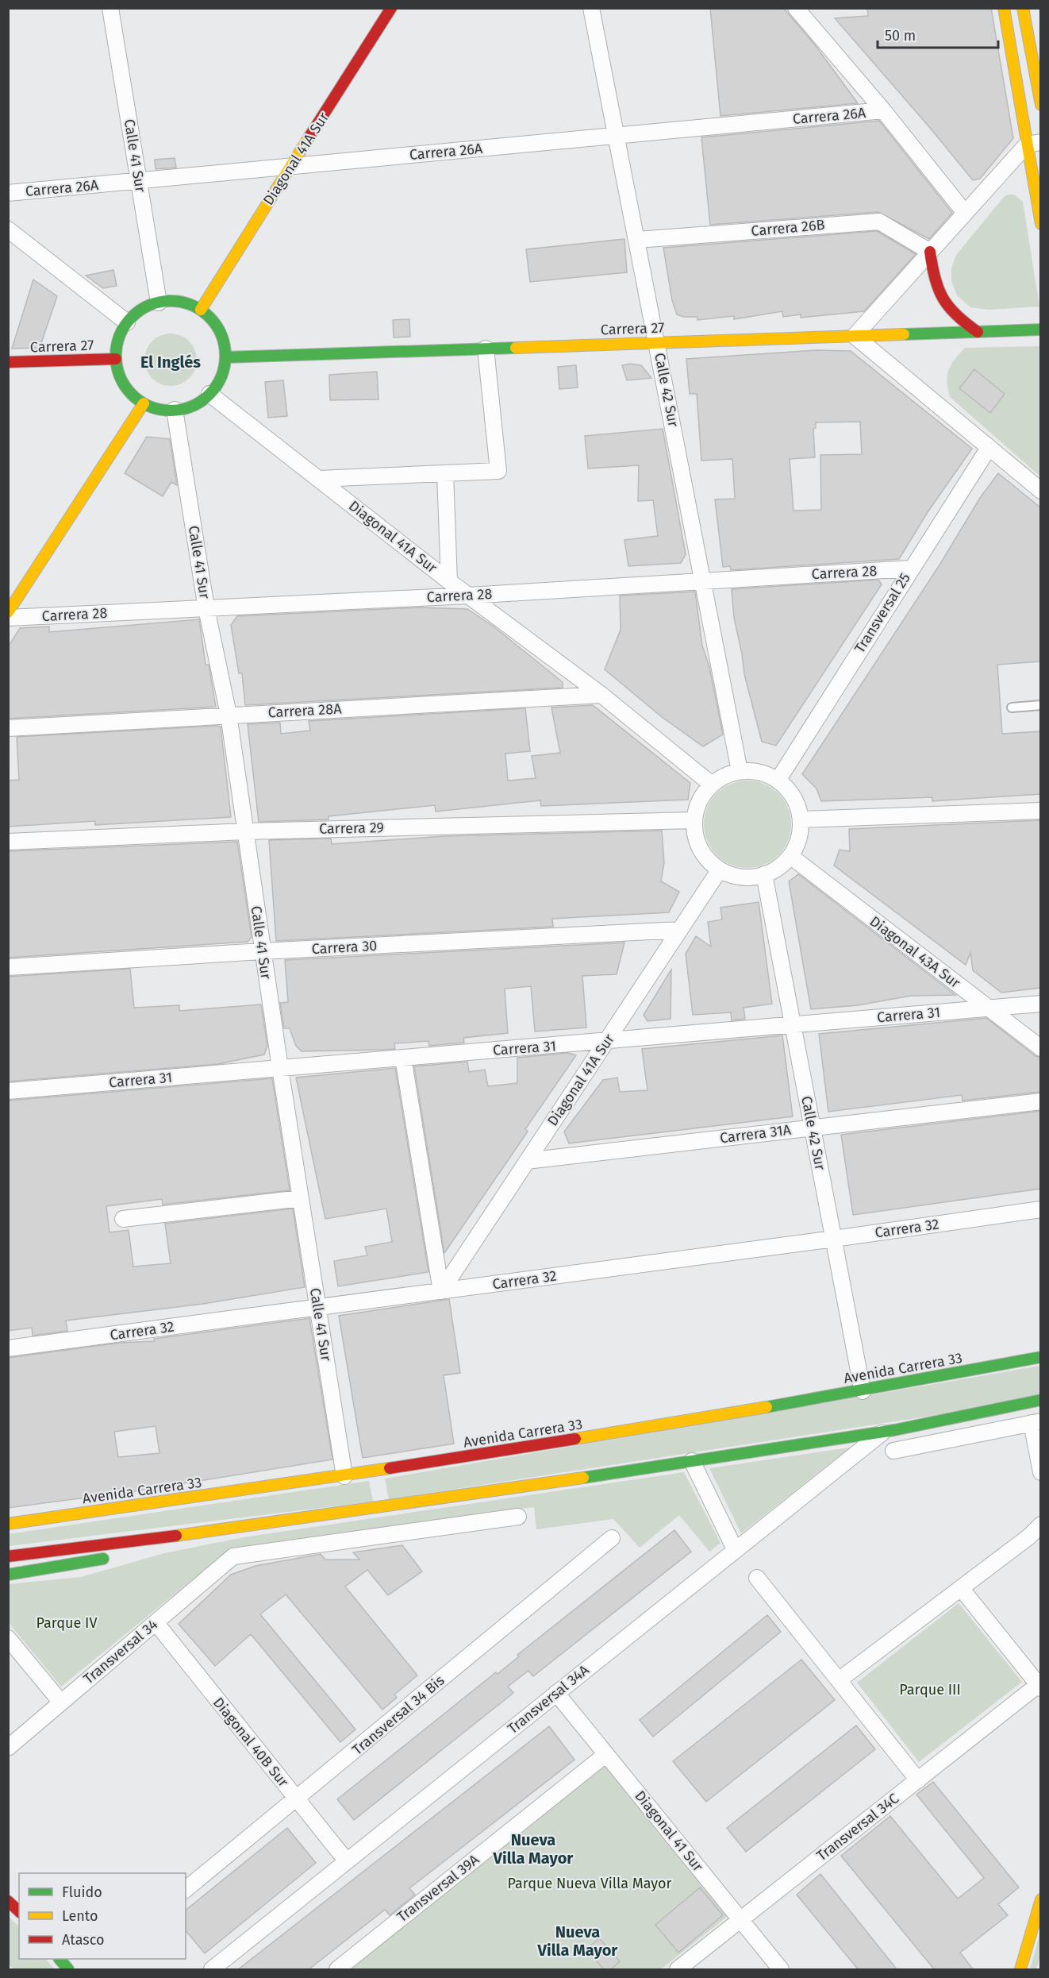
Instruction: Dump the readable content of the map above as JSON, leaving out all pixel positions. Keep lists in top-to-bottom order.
{
  "streets": {
    "main road": ["Diagonal 41A Sur", "Carrera 27", "Avenida Carrera 33"],
    "street": [
      "Carrera 26A",
      "Calle 41 Sur",
      "Carrera 26B",
      "Calle 42 Sur",
      "Carrera 28",
      "Transversal 25",
      "Carrera 28A",
      "Carrera 29",
      "Carrera 30",
      "Diagonal 43A Sur",
      "Carrera 31",
      "Carrera 31A",
      "Carrera 32",
      "Transversal 34",
      "Transversal 34A",
      "Transversal 34 Bis",
      "Diagonal 40B Sur",
      "Transversal 34C",
      "Diagonal 41 Sur",
      "Transversal 39A"
    ]
  },
  "crossings": [
    ["Carrera 26A", "Calle 41 Sur"],
    ["Carrera 26A", "Diagonal 41A Sur"],
    ["Carrera 26A", "Calle 42 Sur"],
    ["Calle 41 Sur", "Diagonal 41A Sur"],
    ["Calle 41 Sur", "Carrera 27"],
    ["Calle 41 Sur", "Carrera 28"],
    ["Calle 41 Sur", "Carrera 28A"],
    ["Calle 41 Sur", "Carrera 29"],
    ["Calle 41 Sur", "Carrera 30"],
    ["Calle 41 Sur", "Carrera 31"],
    ["Calle 41 Sur", "Carrera 32"],
    ["Calle 41 Sur", "Avenida Carrera 33"],
    ["Diagonal 41A Sur", "Carrera 27"],
    ["Diagonal 41A Sur", "Calle 42 Sur"],
    ["Diagonal 41A Sur", "Carrera 28"],
    ["Diagonal 41A Sur", "Transversal 25"],
    ["Diagonal 41A Sur", "Carrera 28A"],
    ["Diagonal 41A Sur", "Carrera 29"],
    ["Diagonal 41A Sur", "Carrera 30"],
    ["Diagonal 41A Sur", "Diagonal 43A Sur"],
    ["Diagonal 41A Sur", "Carrera 31"],
    ["Diagonal 41A Sur", "Carrera 31A"],
    ["Diagonal 41A Sur", "Carrera 32"],
    ["Carrera 26B", "Calle 42 Sur"],
    ["Carrera 27", "Calle 42 Sur"],
    ["Calle 42 Sur", "Carrera 28"],
    ["Calle 42 Sur", "Transversal 25"],
    ["Calle 42 Sur", "Carrera 29"],
    ["Calle 42 Sur", "Diagonal 43A Sur"],
    ["Calle 42 Sur", "Carrera 31"],
    ["Calle 42 Sur", "Carrera 31A"],
    ["Calle 42 Sur", "Carrera 32"],
    ["Calle 42 Sur", "Avenida Carrera 33"],
    ["Carrera 28", "Transversal 25"],
    ["Transversal 25", "Carrera 29"],
    ["Transversal 25", "Diagonal 43A Sur"],
    ["Carrera 29", "Diagonal 43A Sur"],
    ["Diagonal 43A Sur", "Carrera 31"],
    ["Transversal 34", "Diagonal 40B Sur"],
    ["Transversal 34A", "Diagonal 40B Sur"],
    ["Transversal 34A", "Diagonal 41 Sur"],
    ["Transversal 34 Bis", "Diagonal 40B Sur"],
    ["Transversal 34C", "Diagonal 41 Sur"],
    ["Diagonal 41 Sur", "Transversal 39A"]
  ],
  "districts": ["El Inglés", "Nueva Villa Mayor", "Nueva Villa Mayor"],
  "parks": ["Parque IV", "Parque III", "Parque Nueva Villa Mayor"],
  "legend": ["Fluido", "Lento", "Atasco"],
  "scale_bar": "50 m"
}
